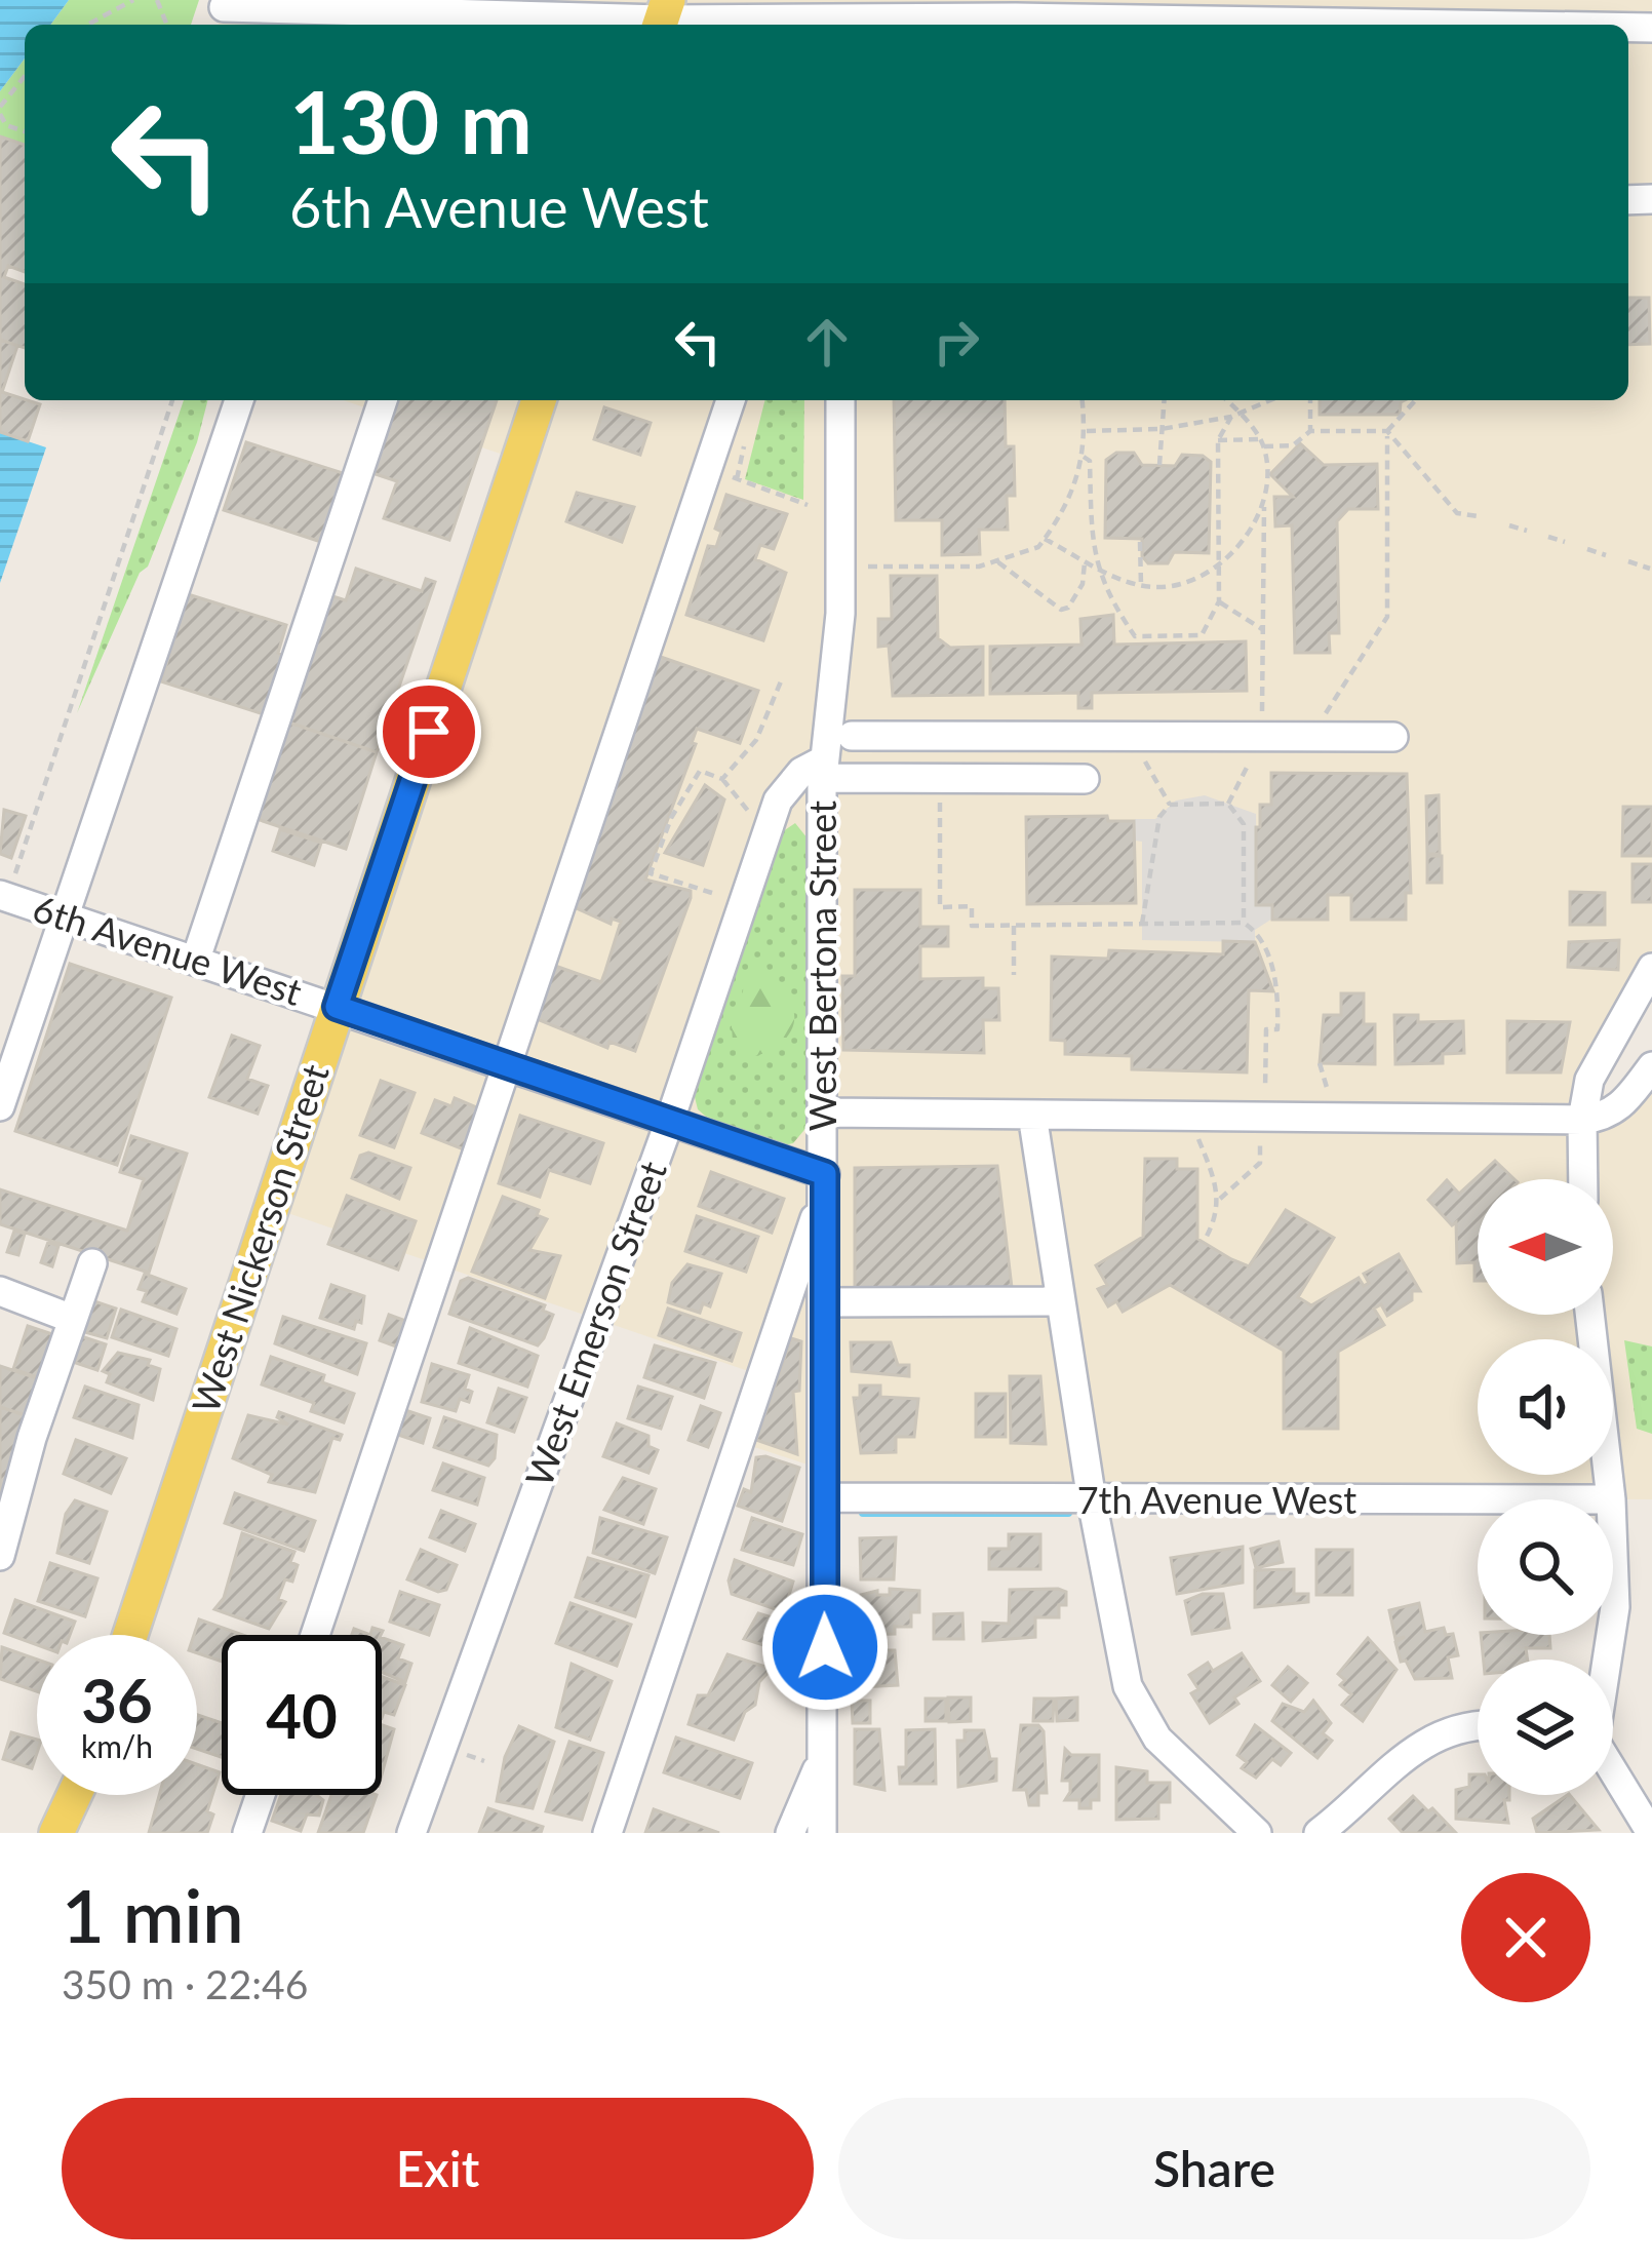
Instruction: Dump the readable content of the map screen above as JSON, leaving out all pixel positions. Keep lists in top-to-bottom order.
{
  "streets": {
    "main road": ["West Nickerson Street"],
    "street": [
      "6th Avenue West",
      "West Bertona Street",
      "West Emerson Street",
      "7th Avenue West"
    ]
  },
  "crossings": [
    ["6th Avenue West", "West Bertona Street"],
    ["6th Avenue West", "West Nickerson Street"],
    ["6th Avenue West", "West Emerson Street"],
    ["West Bertona Street", "West Emerson Street"],
    ["West Bertona Street", "7th Avenue West"]
  ],
  "north": "left",
  "page": {
    "turn": ["130 m", "6th Avenue West"],
    "speed": "36 km/h",
    "limit": "40",
    "heading": ["1 min", "350 m · 22:46"],
    "buttons": ["Exit", "Share"]
  }
}
